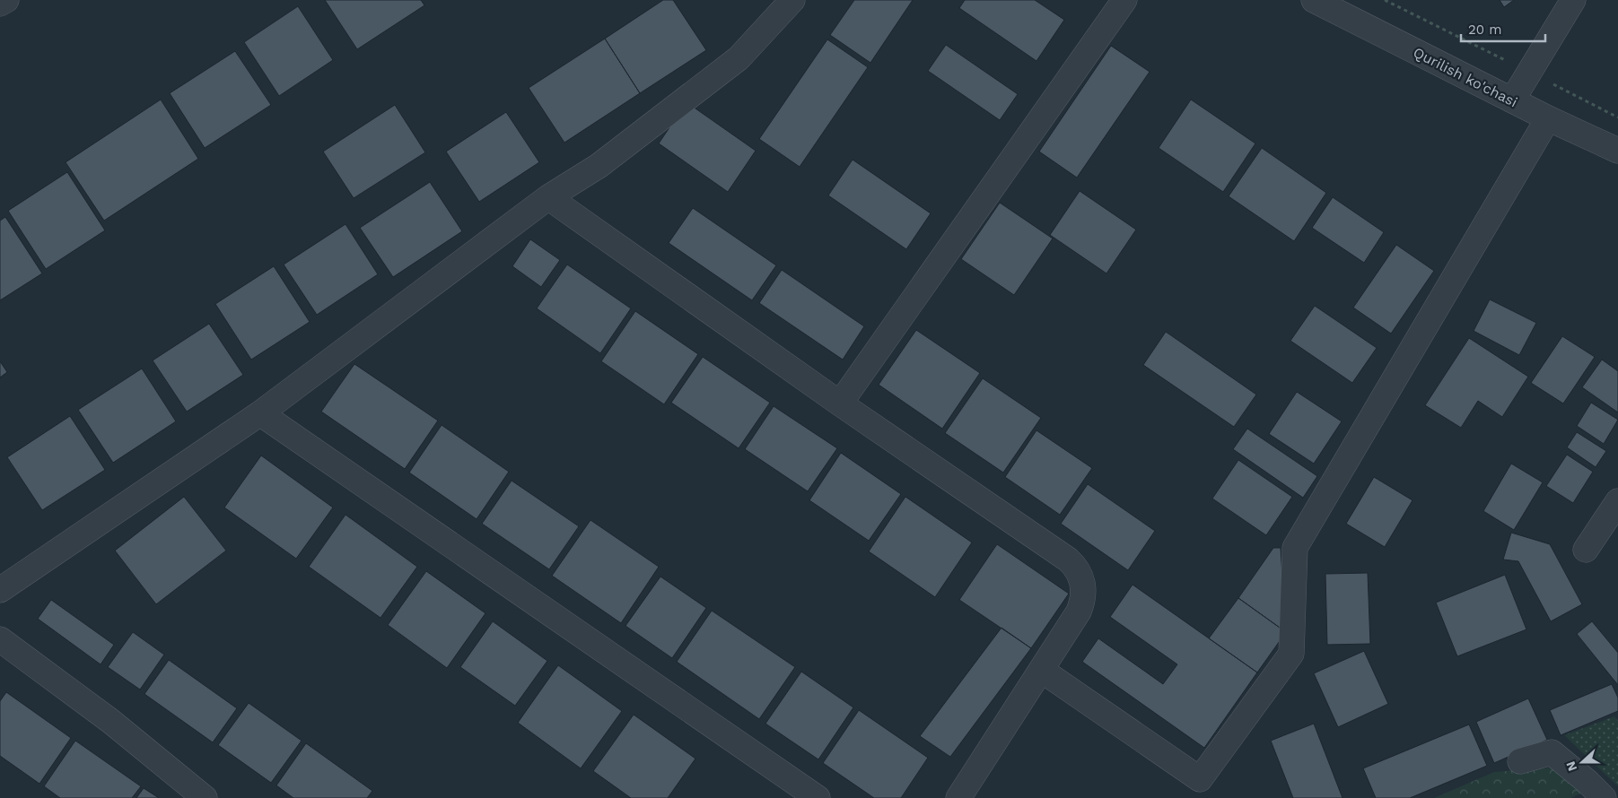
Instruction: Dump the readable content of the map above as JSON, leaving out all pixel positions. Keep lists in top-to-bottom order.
{
  "streets": {
    "street": ["Qurilish ko'chasi"]
  },
  "scale_bar": "20 m",
  "north": "left"
}
